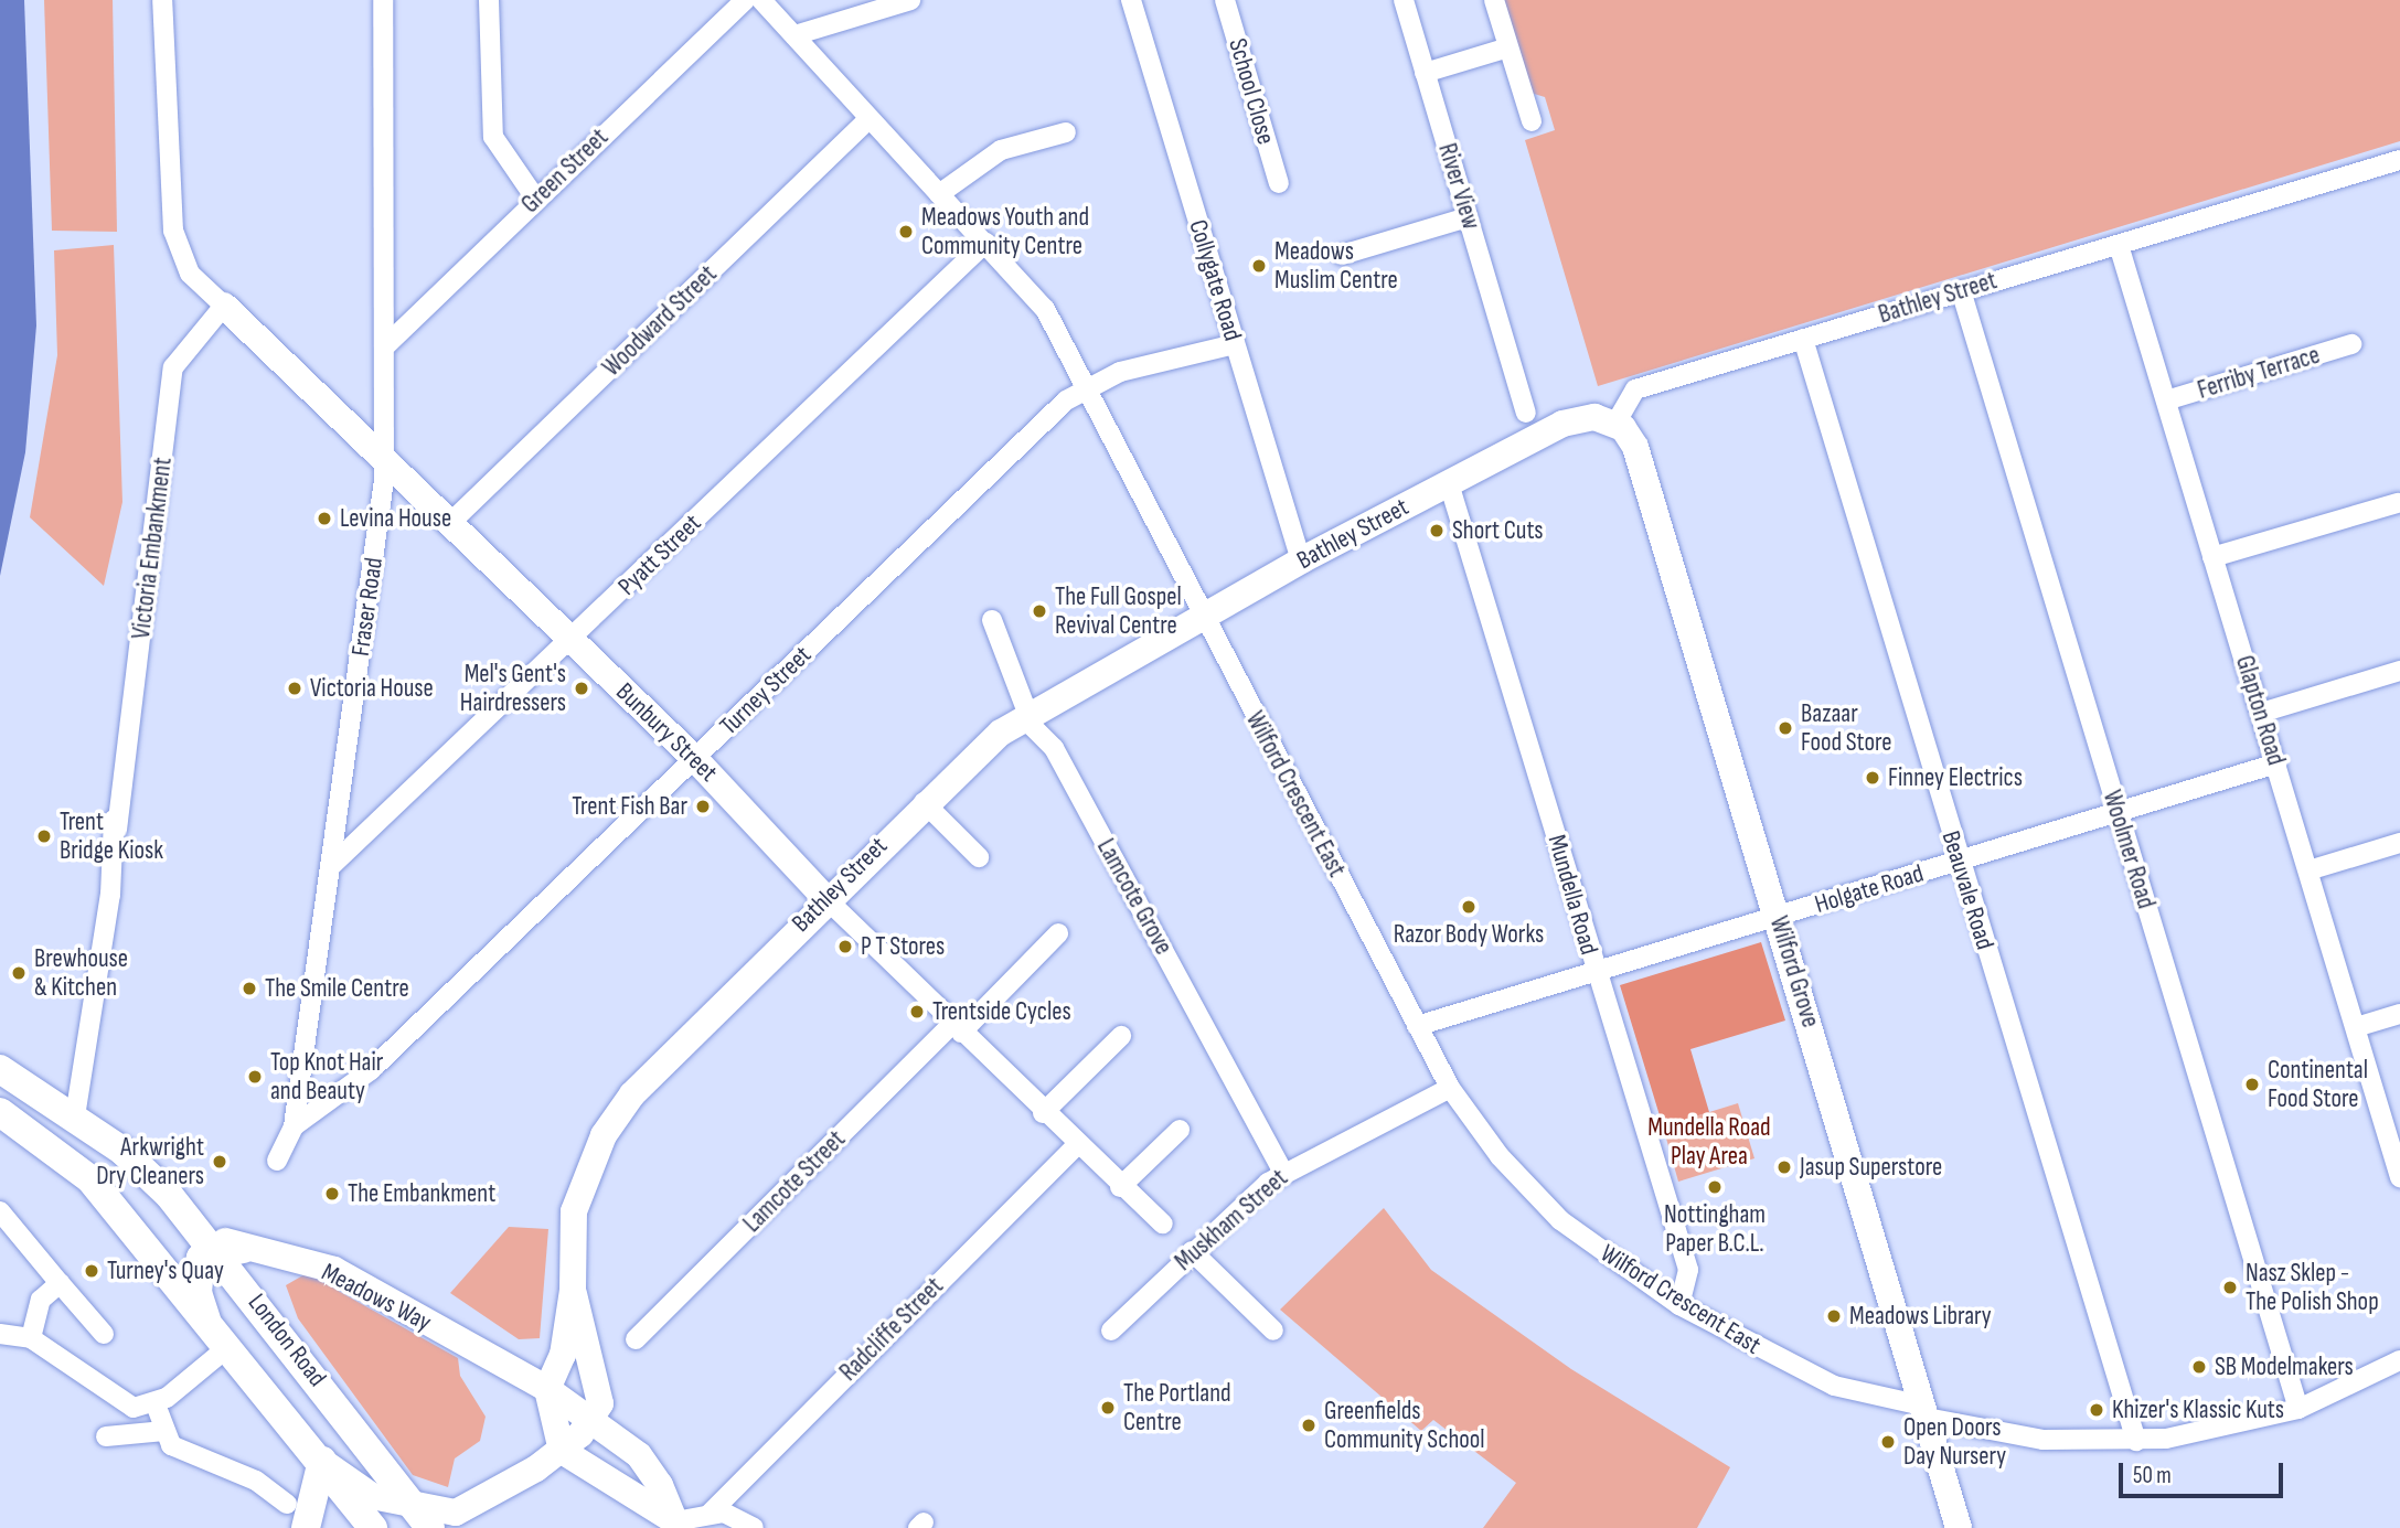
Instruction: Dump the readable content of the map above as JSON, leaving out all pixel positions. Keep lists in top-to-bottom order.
{
  "streets": {
    "main road": ["London Road"],
    "street": [
      "School Close",
      "Green Street",
      "River View",
      "Collygate Road",
      "Bathley Street",
      "Woodward Street",
      "Ferriby Terrace",
      "Victoria Embankment",
      "Pyatt Street",
      "Fraser Road",
      "Turney Street",
      "Glapton Road",
      "Bunbury Street",
      "Wilford Crescent East",
      "Woolmer Road",
      "Holgate Road",
      "Beauvale Road",
      "Mundella Road",
      "Lamcote Grove",
      "Wilford Grove",
      "Lamcote Street",
      "Muskham Street",
      "Meadows Way",
      "Radcliffe Street"
    ]
  },
  "crossings": [
    ["Green Street", "Fraser Road"],
    ["Collygate Road", "Bathley Street"],
    ["Collygate Road", "Turney Street"],
    ["Bathley Street", "Glapton Road"],
    ["Bathley Street", "Bunbury Street"],
    ["Bathley Street", "Wilford Crescent East"],
    ["Bathley Street", "Woolmer Road"],
    ["Bathley Street", "Beauvale Road"],
    ["Bathley Street", "Mundella Road"],
    ["Bathley Street", "Lamcote Grove"],
    ["Bathley Street", "Wilford Grove"],
    ["Bathley Street", "Meadows Way"],
    ["Woodward Street", "Bunbury Street"],
    ["Woodward Street", "Wilford Crescent East"],
    ["Ferriby Terrace", "Glapton Road"],
    ["Victoria Embankment", "Bunbury Street"],
    ["Victoria Embankment", "London Road"],
    ["Pyatt Street", "Fraser Road"],
    ["Pyatt Street", "Bunbury Street"],
    ["Pyatt Street", "Wilford Crescent East"],
    ["Fraser Road", "Turney Street"],
    ["Fraser Road", "Bunbury Street"],
    ["Turney Street", "Bunbury Street"],
    ["Turney Street", "Wilford Crescent East"],
    ["Glapton Road", "Holgate Road"],
    ["Bunbury Street", "Lamcote Street"],
    ["Bunbury Street", "Radcliffe Street"],
    ["Wilford Crescent East", "Woolmer Road"],
    ["Wilford Crescent East", "Holgate Road"],
    ["Wilford Crescent East", "Beauvale Road"],
    ["Wilford Crescent East", "Mundella Road"],
    ["Wilford Crescent East", "Wilford Grove"],
    ["Wilford Crescent East", "Muskham Street"],
    ["Woolmer Road", "Holgate Road"],
    ["Holgate Road", "Beauvale Road"],
    ["Holgate Road", "Mundella Road"],
    ["Holgate Road", "Wilford Grove"],
    ["Lamcote Grove", "Muskham Street"]
  ],
  "parks": ["Mundella Road Play Area"],
  "places": [
    "Meadows Youth and Community Centre",
    "Meadows Muslim Centre",
    "Levina House",
    "Short Cuts",
    "The Full Gospel Revival Centre",
    "Victoria House",
    "Mel's Gent's Hairdressers",
    "Bazaar Food Store",
    "Finney Electrics",
    "Trent Fish Bar",
    "Trent Bridge Kiosk",
    "Razor Body Works",
    "P T Stores",
    "Brewhouse & Kitchen",
    "The Smile Centre",
    "Trentside Cycles",
    "Top Knot Hair and Beauty",
    "Continental Food Store",
    "Arkwright Dry Cleaners",
    "Jasup Superstore",
    "Nottingham Paper B.C.L.",
    "The Embankment",
    "Turney's Quay",
    "Nasz Sklep - The Polish Shop",
    "Meadows Library",
    "SB Modelmakers",
    "The Portland Centre",
    "Khizer's Klassic Kuts",
    "Greenfields Community School",
    "Open Doors Day Nursery"
  ],
  "scale_bar": "50 m"
}
